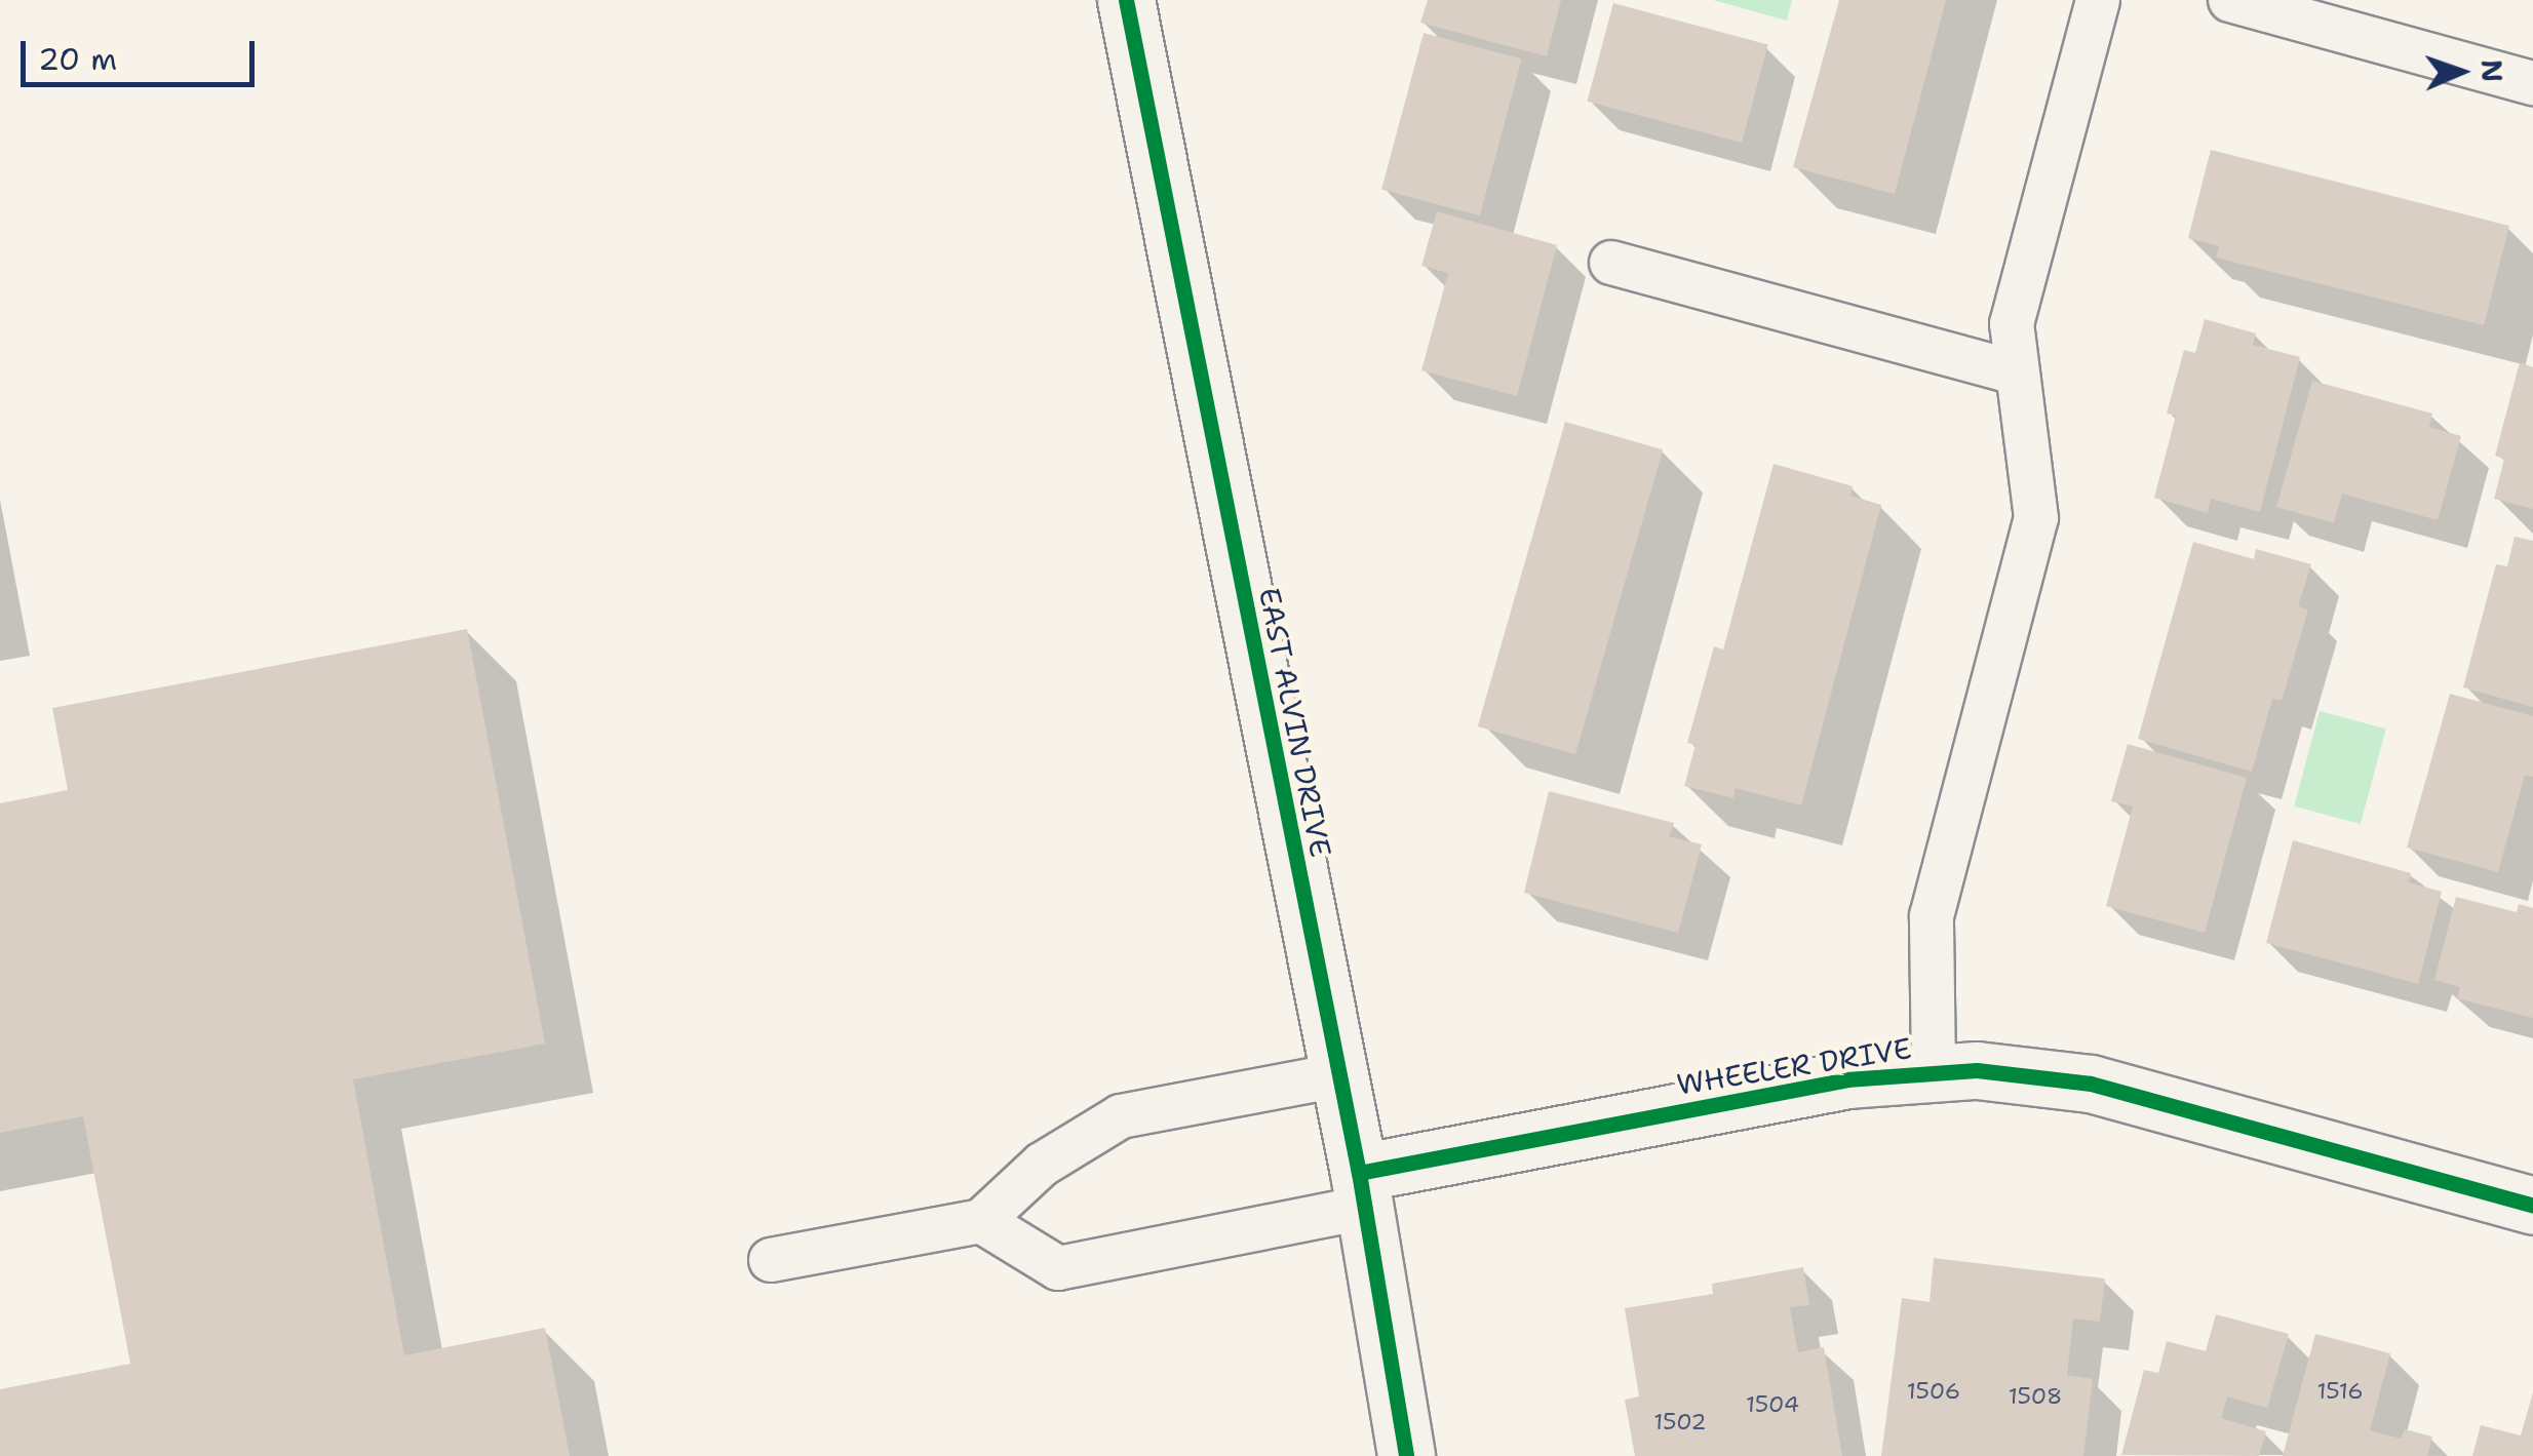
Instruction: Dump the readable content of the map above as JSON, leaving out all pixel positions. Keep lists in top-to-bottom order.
{
  "streets": {
    "main road": ["EAST ALVIN DRIVE", "WHEELER DRIVE"]
  },
  "crossings": [
    ["EAST ALVIN DRIVE", "WHEELER DRIVE"]
  ],
  "house_numbers": [
    "1506",
    "1516",
    "1508",
    "1504",
    "1502"
  ],
  "scale_bar": "20 m",
  "north": "right"
}
